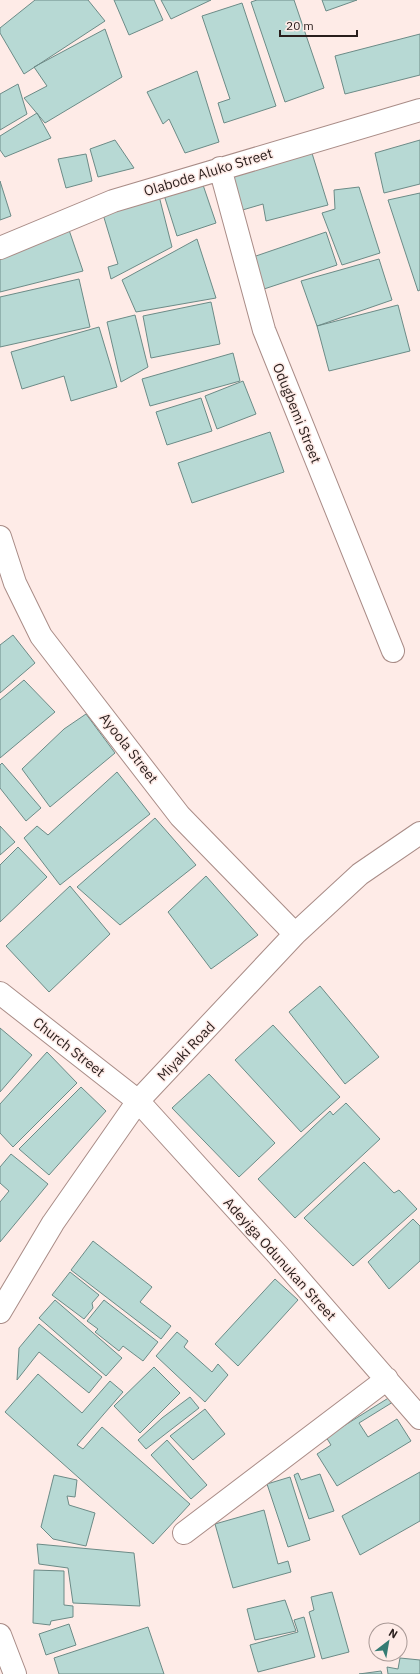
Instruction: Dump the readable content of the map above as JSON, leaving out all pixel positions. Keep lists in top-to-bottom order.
{
  "streets": {
    "street": [
      "Olabode Aluko Street",
      "Odugbemi Street",
      "Ayoola Street",
      "Church Street",
      "Miyaki Road",
      "Adeyiga Odunukan Street"
    ]
  },
  "crossings": [
    ["Olabode Aluko Street", "Odugbemi Street"],
    ["Ayoola Street", "Miyaki Road"],
    ["Church Street", "Miyaki Road"],
    ["Church Street", "Adeyiga Odunukan Street"],
    ["Miyaki Road", "Adeyiga Odunukan Street"]
  ],
  "scale_bar": "20 m",
  "north": "top right"
}
